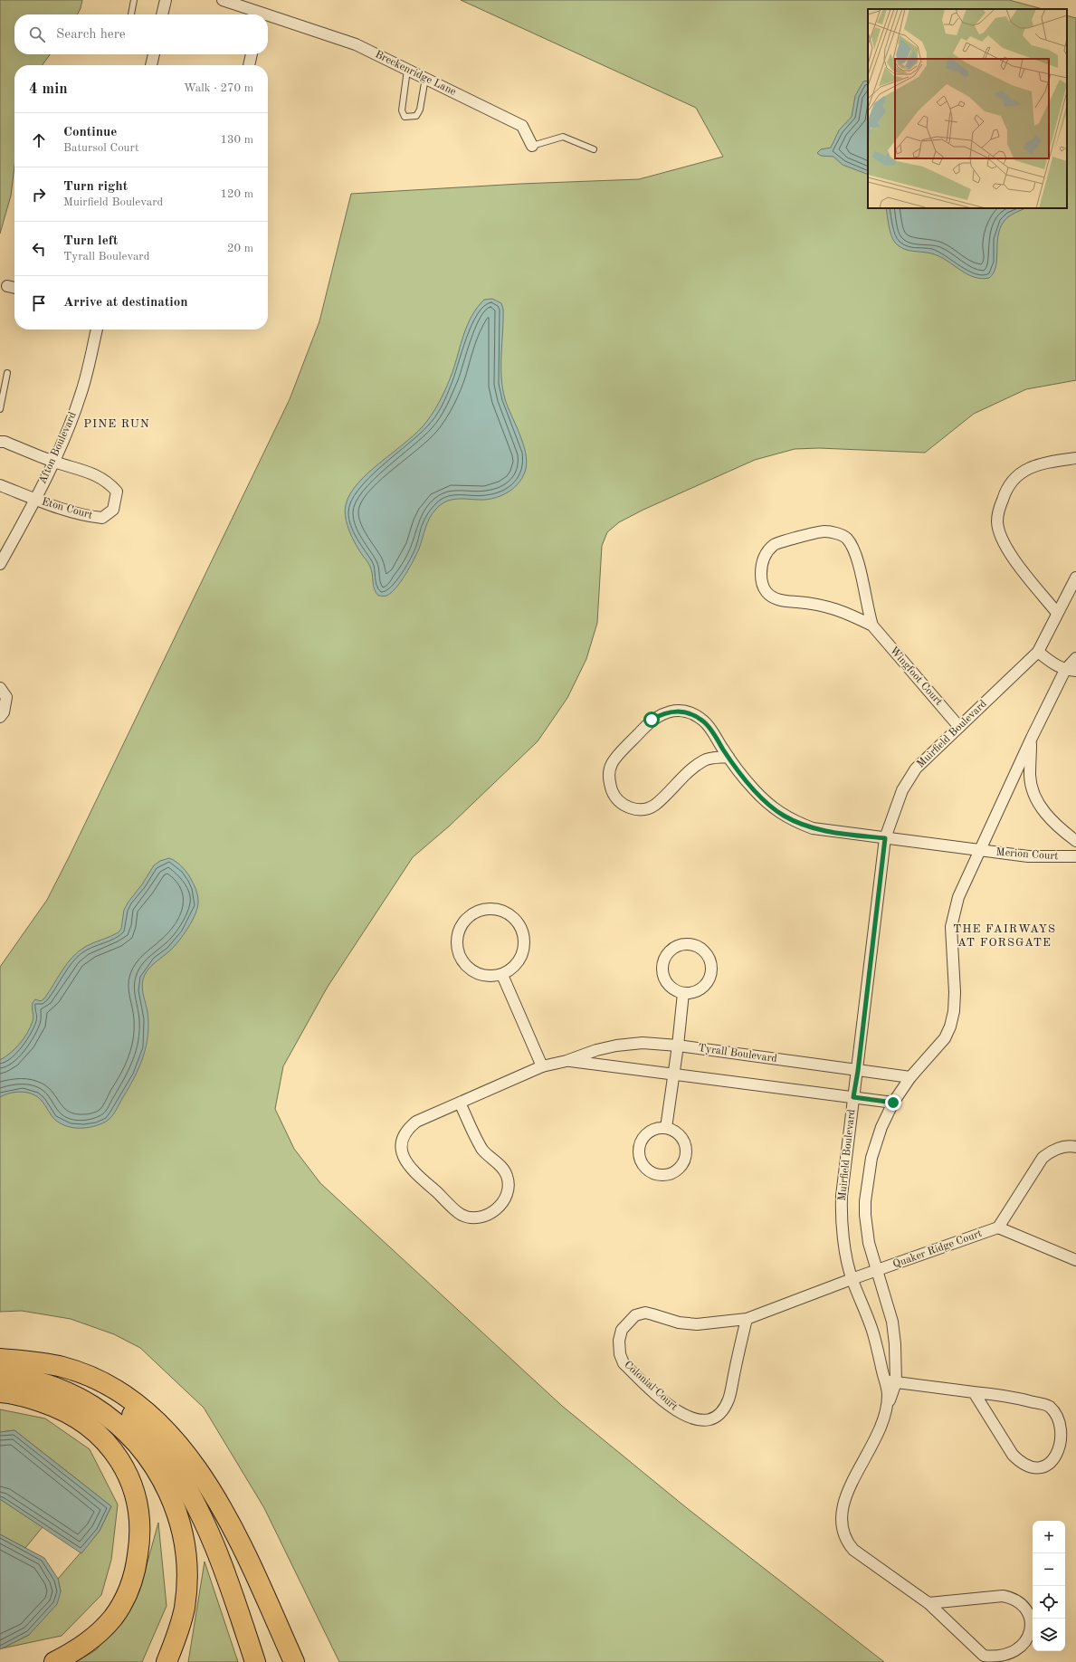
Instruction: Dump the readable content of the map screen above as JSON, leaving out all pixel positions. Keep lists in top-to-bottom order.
{
  "streets": {
    "street": [
      "Breckenridge Lane",
      "Afton Boulevard",
      "Eton Court",
      "Wingfoot Court",
      "Muirfield Boulevard",
      "Merion Court",
      "Tyrall Boulevard",
      "Quaker Ridge Court",
      "Colonial Court"
    ]
  },
  "crossings": [
    ["Afton Boulevard", "Eton Court"],
    ["Wingfoot Court", "Muirfield Boulevard"],
    ["Muirfield Boulevard", "Merion Court"],
    ["Muirfield Boulevard", "Tyrall Boulevard"],
    ["Muirfield Boulevard", "Quaker Ridge Court"],
    ["Muirfield Boulevard", "Colonial Court"],
    ["Quaker Ridge Court", "Colonial Court"]
  ],
  "districts": ["PINE RUN", "THE FAIRWAYS AT FORSGATE"],
  "page": {
    "search": "Search here",
    "heading": ["4 min", "Walk · 270 m"],
    "list": [
      ["Continue", "Batursol Court", "130 m"],
      ["Turn right", "Muirfield Boulevard", "120 m"],
      ["Turn left", "Tyrall Boulevard", "20 m"],
      "Arrive at destination"
    ],
    "map_buttons": ["+", "−"]
  }
}
